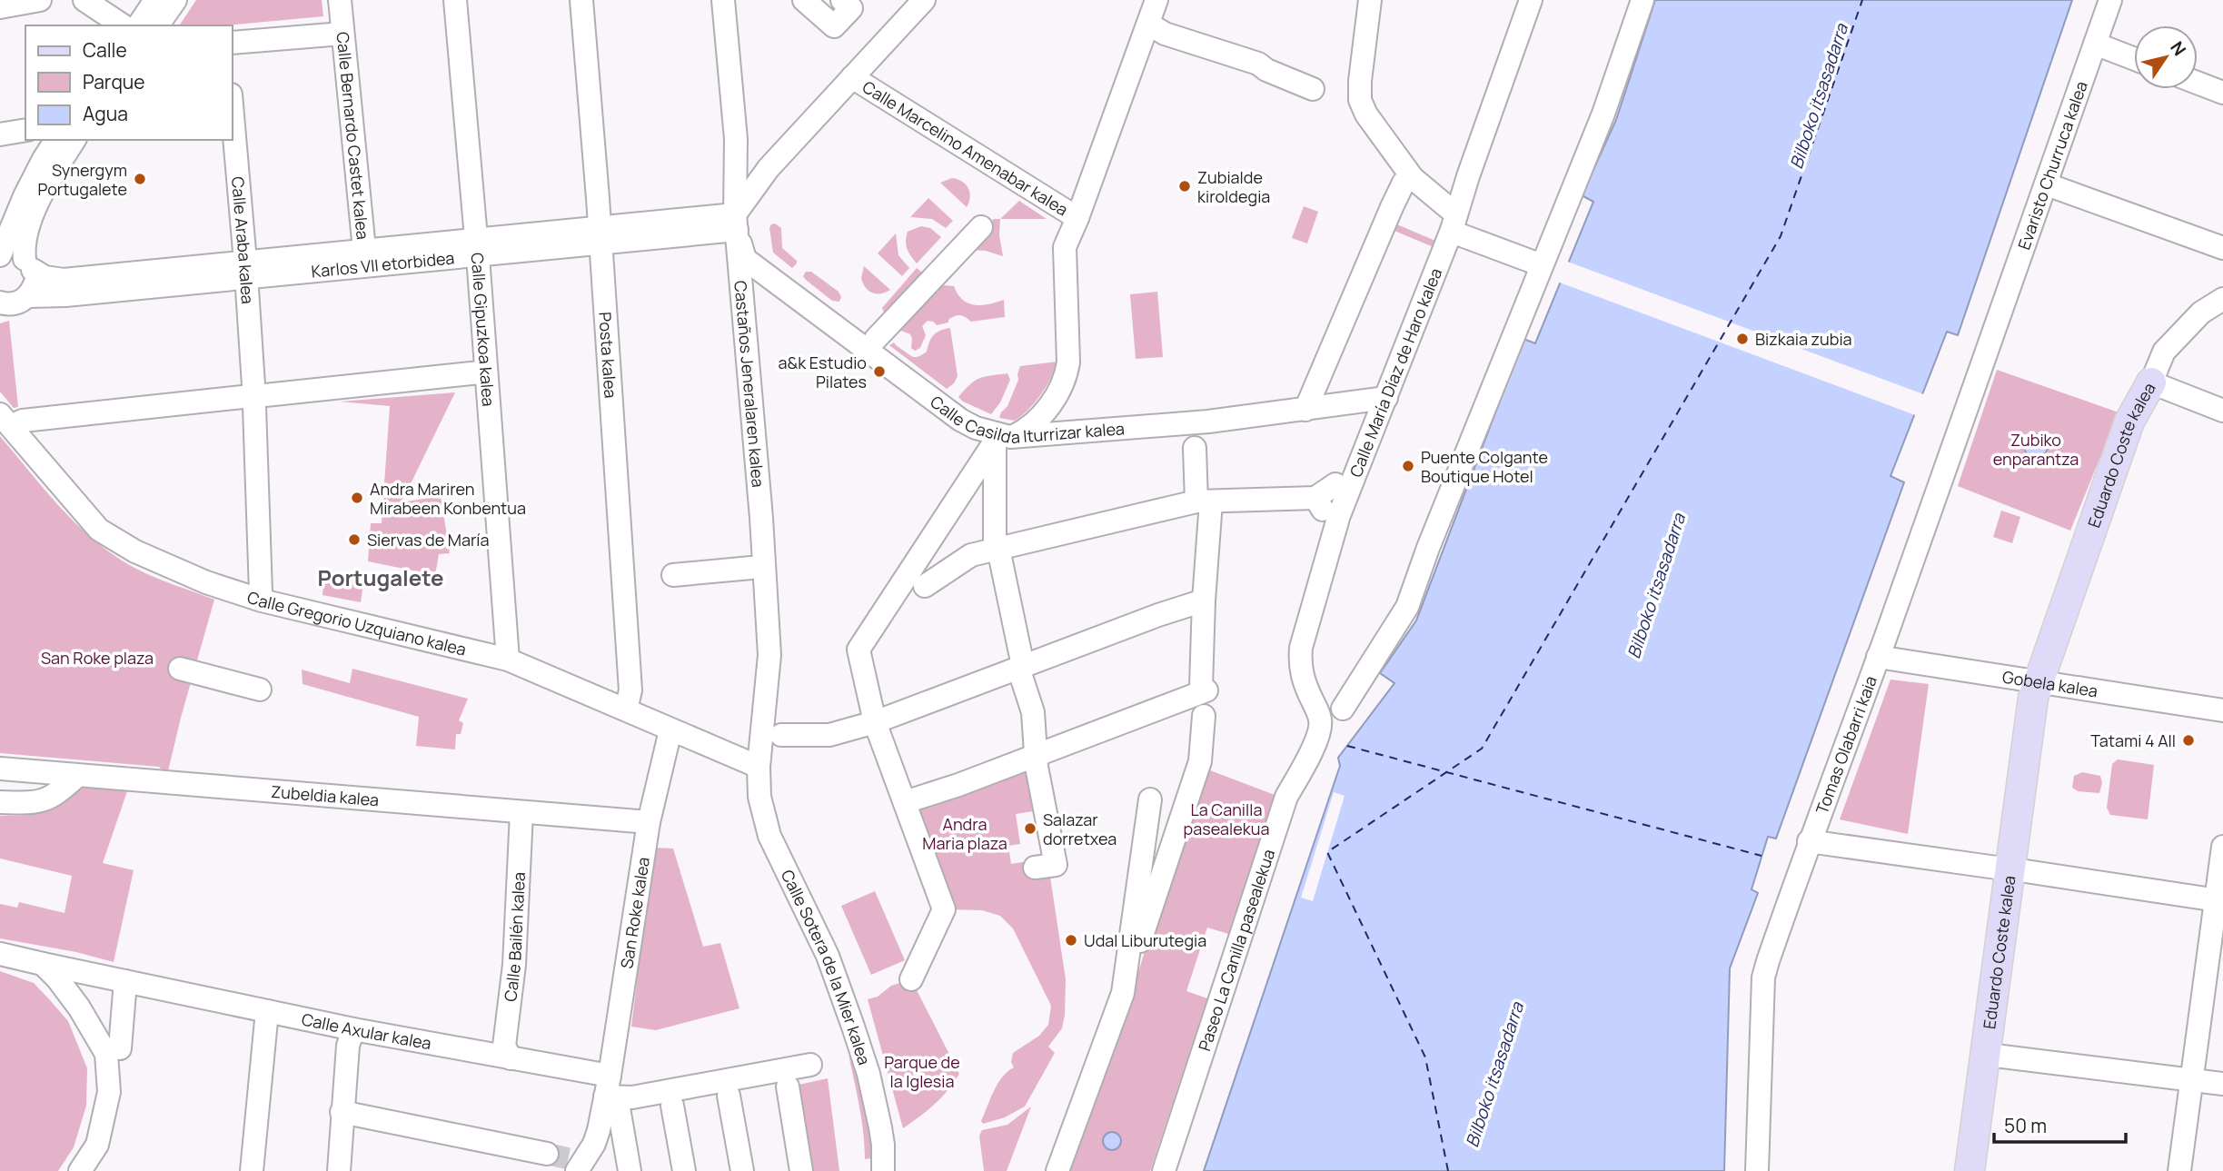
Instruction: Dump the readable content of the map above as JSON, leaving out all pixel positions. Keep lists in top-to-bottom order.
{
  "streets": {
    "main road": ["Eduardo Coste kalea"],
    "street": [
      "Calle Bernardo Castet kalea",
      "Calle Marcelino Amenabar kalea",
      "Evaristo Churruca kalea",
      "Calle Araba kalea",
      "Karlos VII etorbidea",
      "Calle Gipuzkoa kalea",
      "Posta kalea",
      "Calle María Díaz de Haro kalea",
      "Castaños Jeneralaren kalea",
      "Calle Casilda Iturrizar kalea",
      "Calle Gregorio Uzquiano kalea",
      "Gobela kalea",
      "Tomas Olabarri kaia",
      "Zubeldia kalea",
      "San Roke kalea",
      "Calle Bailén kalea",
      "Paseo La Canilla pasealekua",
      "Calle Sotera de la Mier kalea",
      "Calle Axular kalea"
    ]
  },
  "crossings": [
    ["Calle Bernardo Castet kalea", "Karlos VII etorbidea"],
    ["Evaristo Churruca kalea", "Tomas Olabarri kaia"],
    ["Calle Araba kalea", "Karlos VII etorbidea"],
    ["Karlos VII etorbidea", "Calle Gipuzkoa kalea"],
    ["Karlos VII etorbidea", "Posta kalea"],
    ["Karlos VII etorbidea", "Castaños Jeneralaren kalea"],
    ["Karlos VII etorbidea", "Calle Casilda Iturrizar kalea"],
    ["Calle Gipuzkoa kalea", "Calle Gregorio Uzquiano kalea"],
    ["Posta kalea", "Calle Gregorio Uzquiano kalea"],
    ["Calle María Díaz de Haro kalea", "Calle Casilda Iturrizar kalea"],
    ["Calle María Díaz de Haro kalea", "Paseo La Canilla pasealekua"],
    ["Castaños Jeneralaren kalea", "Calle Casilda Iturrizar kalea"],
    ["Castaños Jeneralaren kalea", "Calle Gregorio Uzquiano kalea"],
    ["Castaños Jeneralaren kalea", "Calle Sotera de la Mier kalea"],
    ["Eduardo Coste kalea", "Gobela kalea"],
    ["Calle Gregorio Uzquiano kalea", "San Roke kalea"],
    ["Calle Gregorio Uzquiano kalea", "Calle Sotera de la Mier kalea"],
    ["Gobela kalea", "Tomas Olabarri kaia"],
    ["Zubeldia kalea", "San Roke kalea"],
    ["Zubeldia kalea", "Calle Bailén kalea"],
    ["San Roke kalea", "Calle Axular kalea"],
    ["Calle Bailén kalea", "Calle Axular kalea"]
  ],
  "districts": ["Portugalete"],
  "water": ["Bilboko itsasadarra"],
  "parks": [
    "Zubiko enparantza",
    "San Roke plaza",
    "La Canilla pasealekua",
    "Andra Maria plaza",
    "Parque de la Iglesia"
  ],
  "places": [
    "Synergym Portugalete",
    "Zubialde kiroldegia",
    "Bizkaia zubia",
    "a&k Estudio Pilates",
    "Puente Colgante Boutique Hotel",
    "Andra Mariren Mirabeen Konbentua",
    "Siervas de María",
    "Tatami 4 All",
    "Salazar dorretxea",
    "Udal Liburutegia"
  ],
  "legend": ["Calle", "Parque", "Agua"],
  "scale_bar": "50 m",
  "north": "top right"
}
